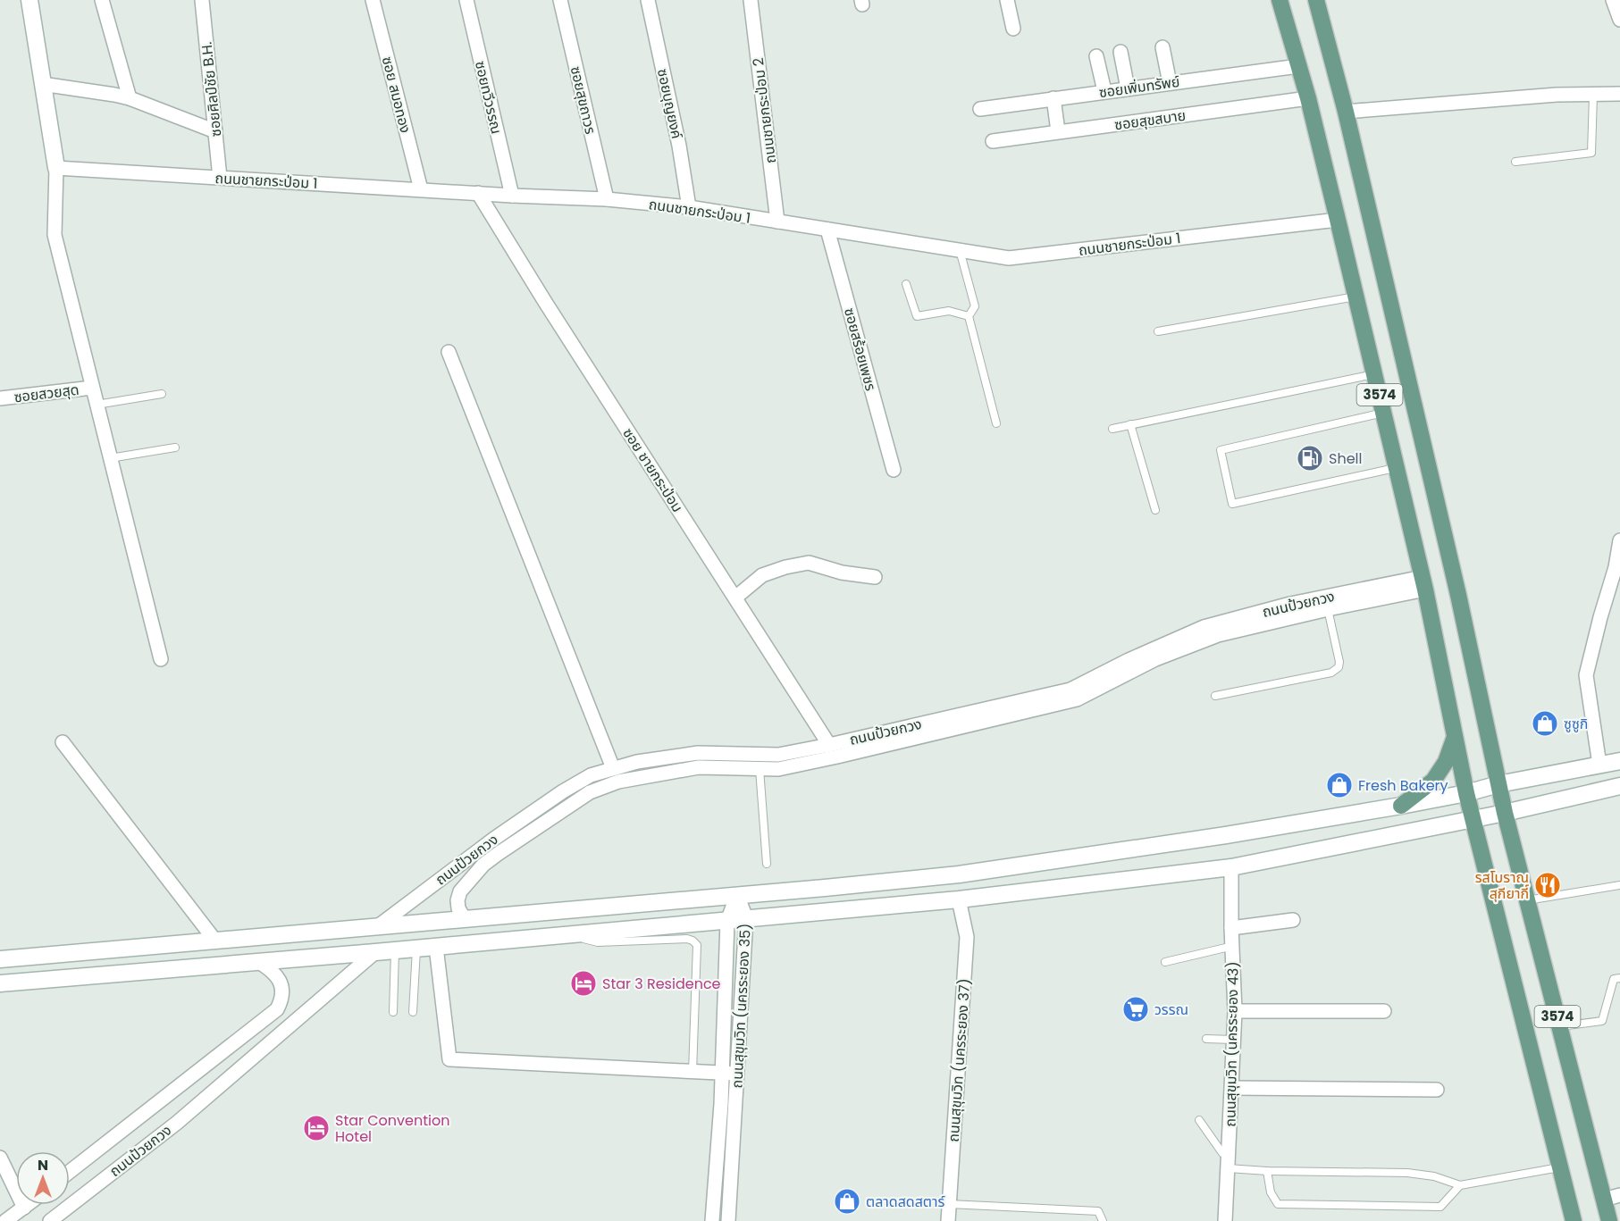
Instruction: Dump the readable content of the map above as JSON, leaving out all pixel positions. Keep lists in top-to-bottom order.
{
  "streets": {
    "main road": ["3574"],
    "street": [
      "ซอยเพิ่มทรัพย์",
      "ซอยศิลป์ชัย B.H.",
      "ซอย สมอทอง",
      "ซอยทวีวรรณ",
      "ซอยสุขถาวร",
      "ซอยบุญยงค์",
      "ถนนชายกระป่อม 2",
      "ซอยสุขสบาย",
      "ถนนชายกระป่อม 1",
      "ซอยสร้อยเพชร",
      "ซอยสวยสุด",
      "ซอย ชายกระป่อม",
      "ถนนป้วยกวง",
      "ถนนสุขุมวิท (นครระยอง 35)",
      "ถนนสุขุมวิท (นครระยอง 43)",
      "ถนนสุขุมวิท (นครระยอง 37)"
    ]
  },
  "crossings": [
    ["ซอยเพิ่มทรัพย์", "3574"],
    ["ซอยศิลป์ชัย B.H.", "ถนนชายกระป่อม 1"],
    ["ซอย สมอทอง", "ถนนชายกระป่อม 1"],
    ["ซอยทวีวรรณ", "ถนนชายกระป่อม 1"],
    ["ซอยสุขถาวร", "ถนนชายกระป่อม 1"],
    ["ซอยบุญยงค์", "ถนนชายกระป่อม 1"],
    ["ถนนชายกระป่อม 2", "ถนนชายกระป่อม 1"],
    ["ซอยสุขสบาย", "3574"],
    ["ถนนชายกระป่อม 1", "ซอยสร้อยเพชร"],
    ["ถนนชายกระป่อม 1", "3574"],
    ["ถนนชายกระป่อม 1", "ซอย ชายกระป่อม"],
    ["3574", "ถนนป้วยกวง"],
    ["ซอย ชายกระป่อม", "ถนนป้วยกวง"]
  ],
  "places": {
    "fuel station": ["Shell"],
    "shop": ["ซูซูกิ", "Fresh Bakery", "ตลาดสดสตาร์"],
    "restaurant": ["รสโบราณ สุกียากี์"],
    "hotel": ["Star 3 Residence", "Star Convention Hotel"],
    "supermarket": ["วรรณ"]
  },
  "north": "top"
}
